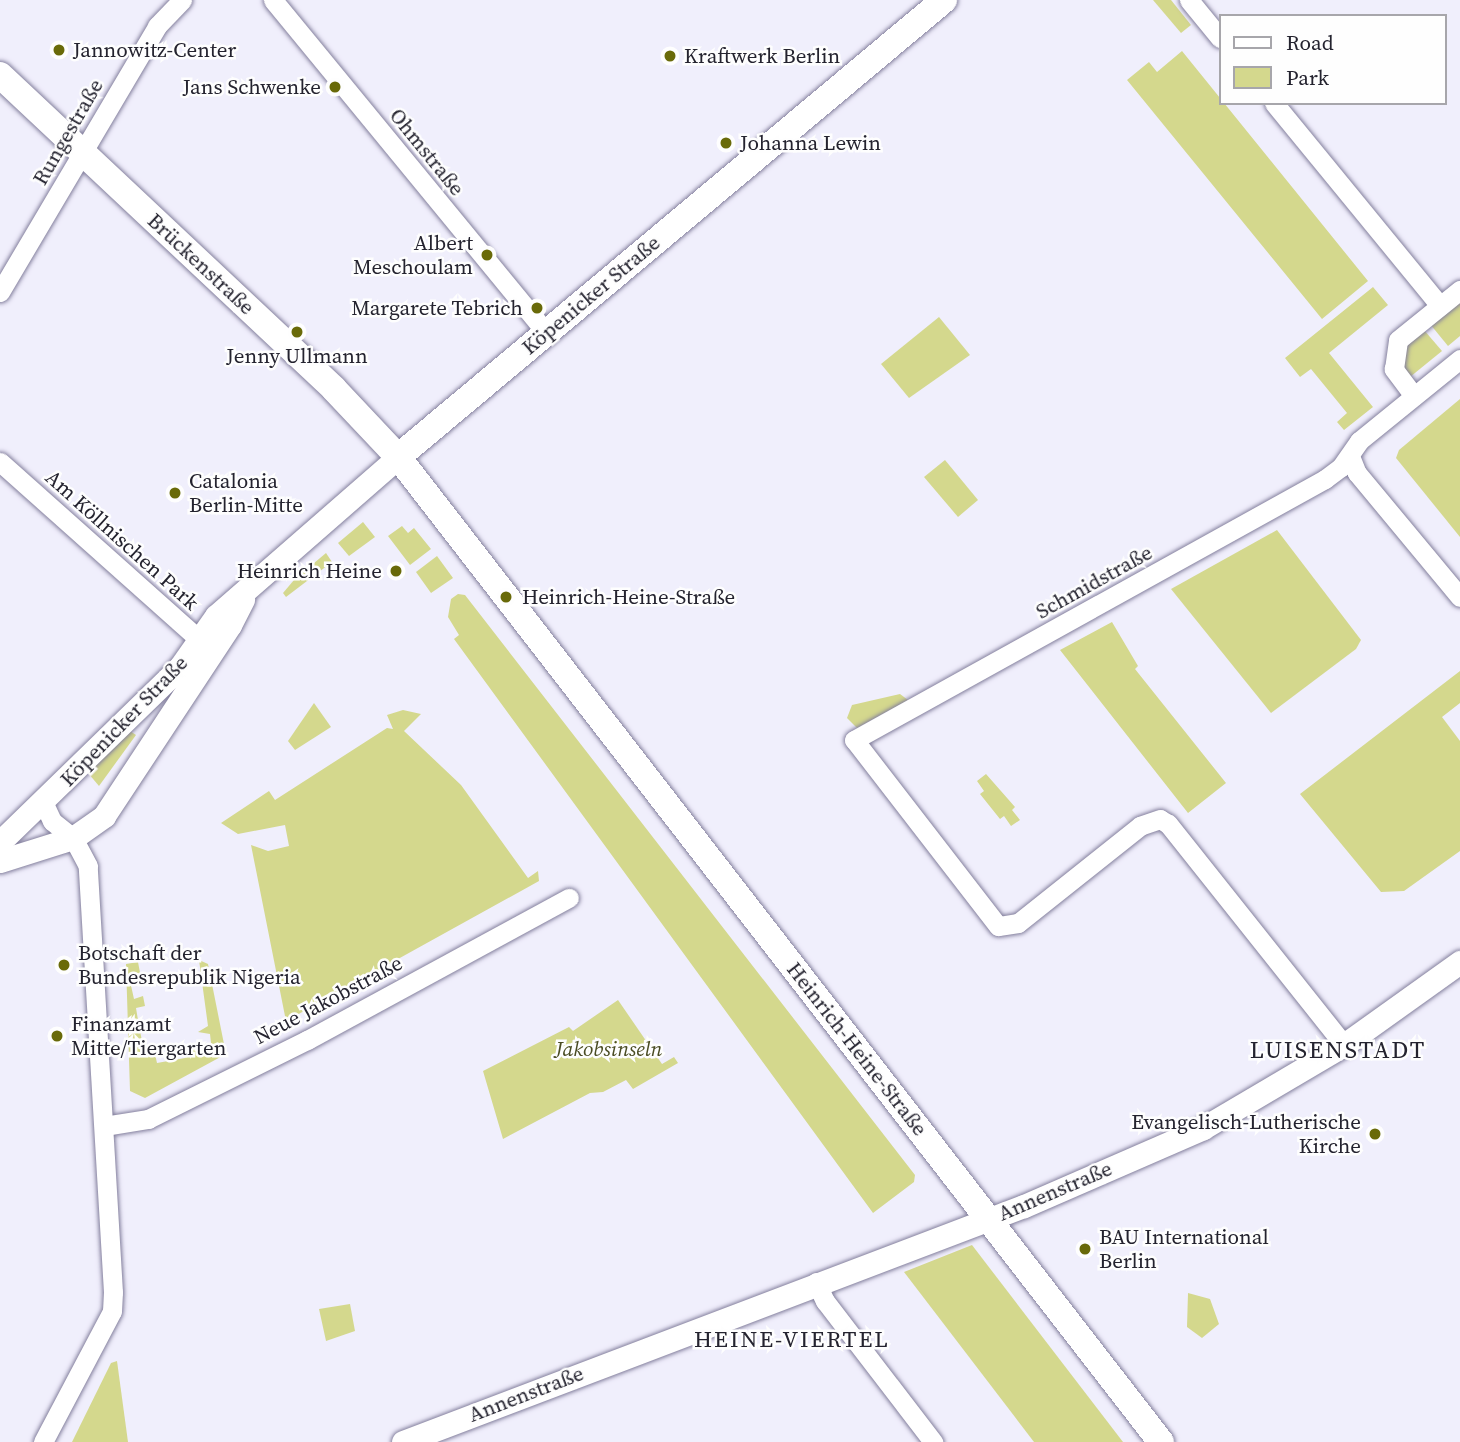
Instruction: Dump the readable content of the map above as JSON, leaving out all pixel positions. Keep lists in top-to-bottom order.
{
  "streets": {
    "main road": ["Brückenstraße", "Köpenicker Straße", "Heinrich-Heine-Straße"],
    "street": [
      "Rungestraße",
      "Ohmstraße",
      "Am Köllnischen Park",
      "Schmidstraße",
      "Neue Jakobstraße",
      "Annenstraße"
    ]
  },
  "crossings": [
    ["Rungestraße", "Brückenstraße"],
    ["Ohmstraße", "Köpenicker Straße"],
    ["Brückenstraße", "Köpenicker Straße"],
    ["Brückenstraße", "Heinrich-Heine-Straße"],
    ["Köpenicker Straße", "Am Köllnischen Park"],
    ["Köpenicker Straße", "Heinrich-Heine-Straße"],
    ["Schmidstraße", "Annenstraße"],
    ["Heinrich-Heine-Straße", "Annenstraße"]
  ],
  "districts": ["LUISENSTADT", "HEINE-VIERTEL"],
  "parks": ["Jakobsinseln"],
  "places": [
    "Jannowitz-Center",
    "Kraftwerk Berlin",
    "Jans Schwenke",
    "Johanna Lewin",
    "Albert Meschoulam",
    "Margarete Tebrich",
    "Jenny Ullmann",
    "Catalonia Berlin-Mitte",
    "Heinrich Heine",
    "Heinrich-Heine-Straße",
    "Botschaft der Bundesrepublik Nigeria",
    "Finanzamt Mitte/Tiergarten",
    "Evangelisch-Lutherische Kirche",
    "BAU International Berlin"
  ],
  "legend": ["Road", "Park"]
}
